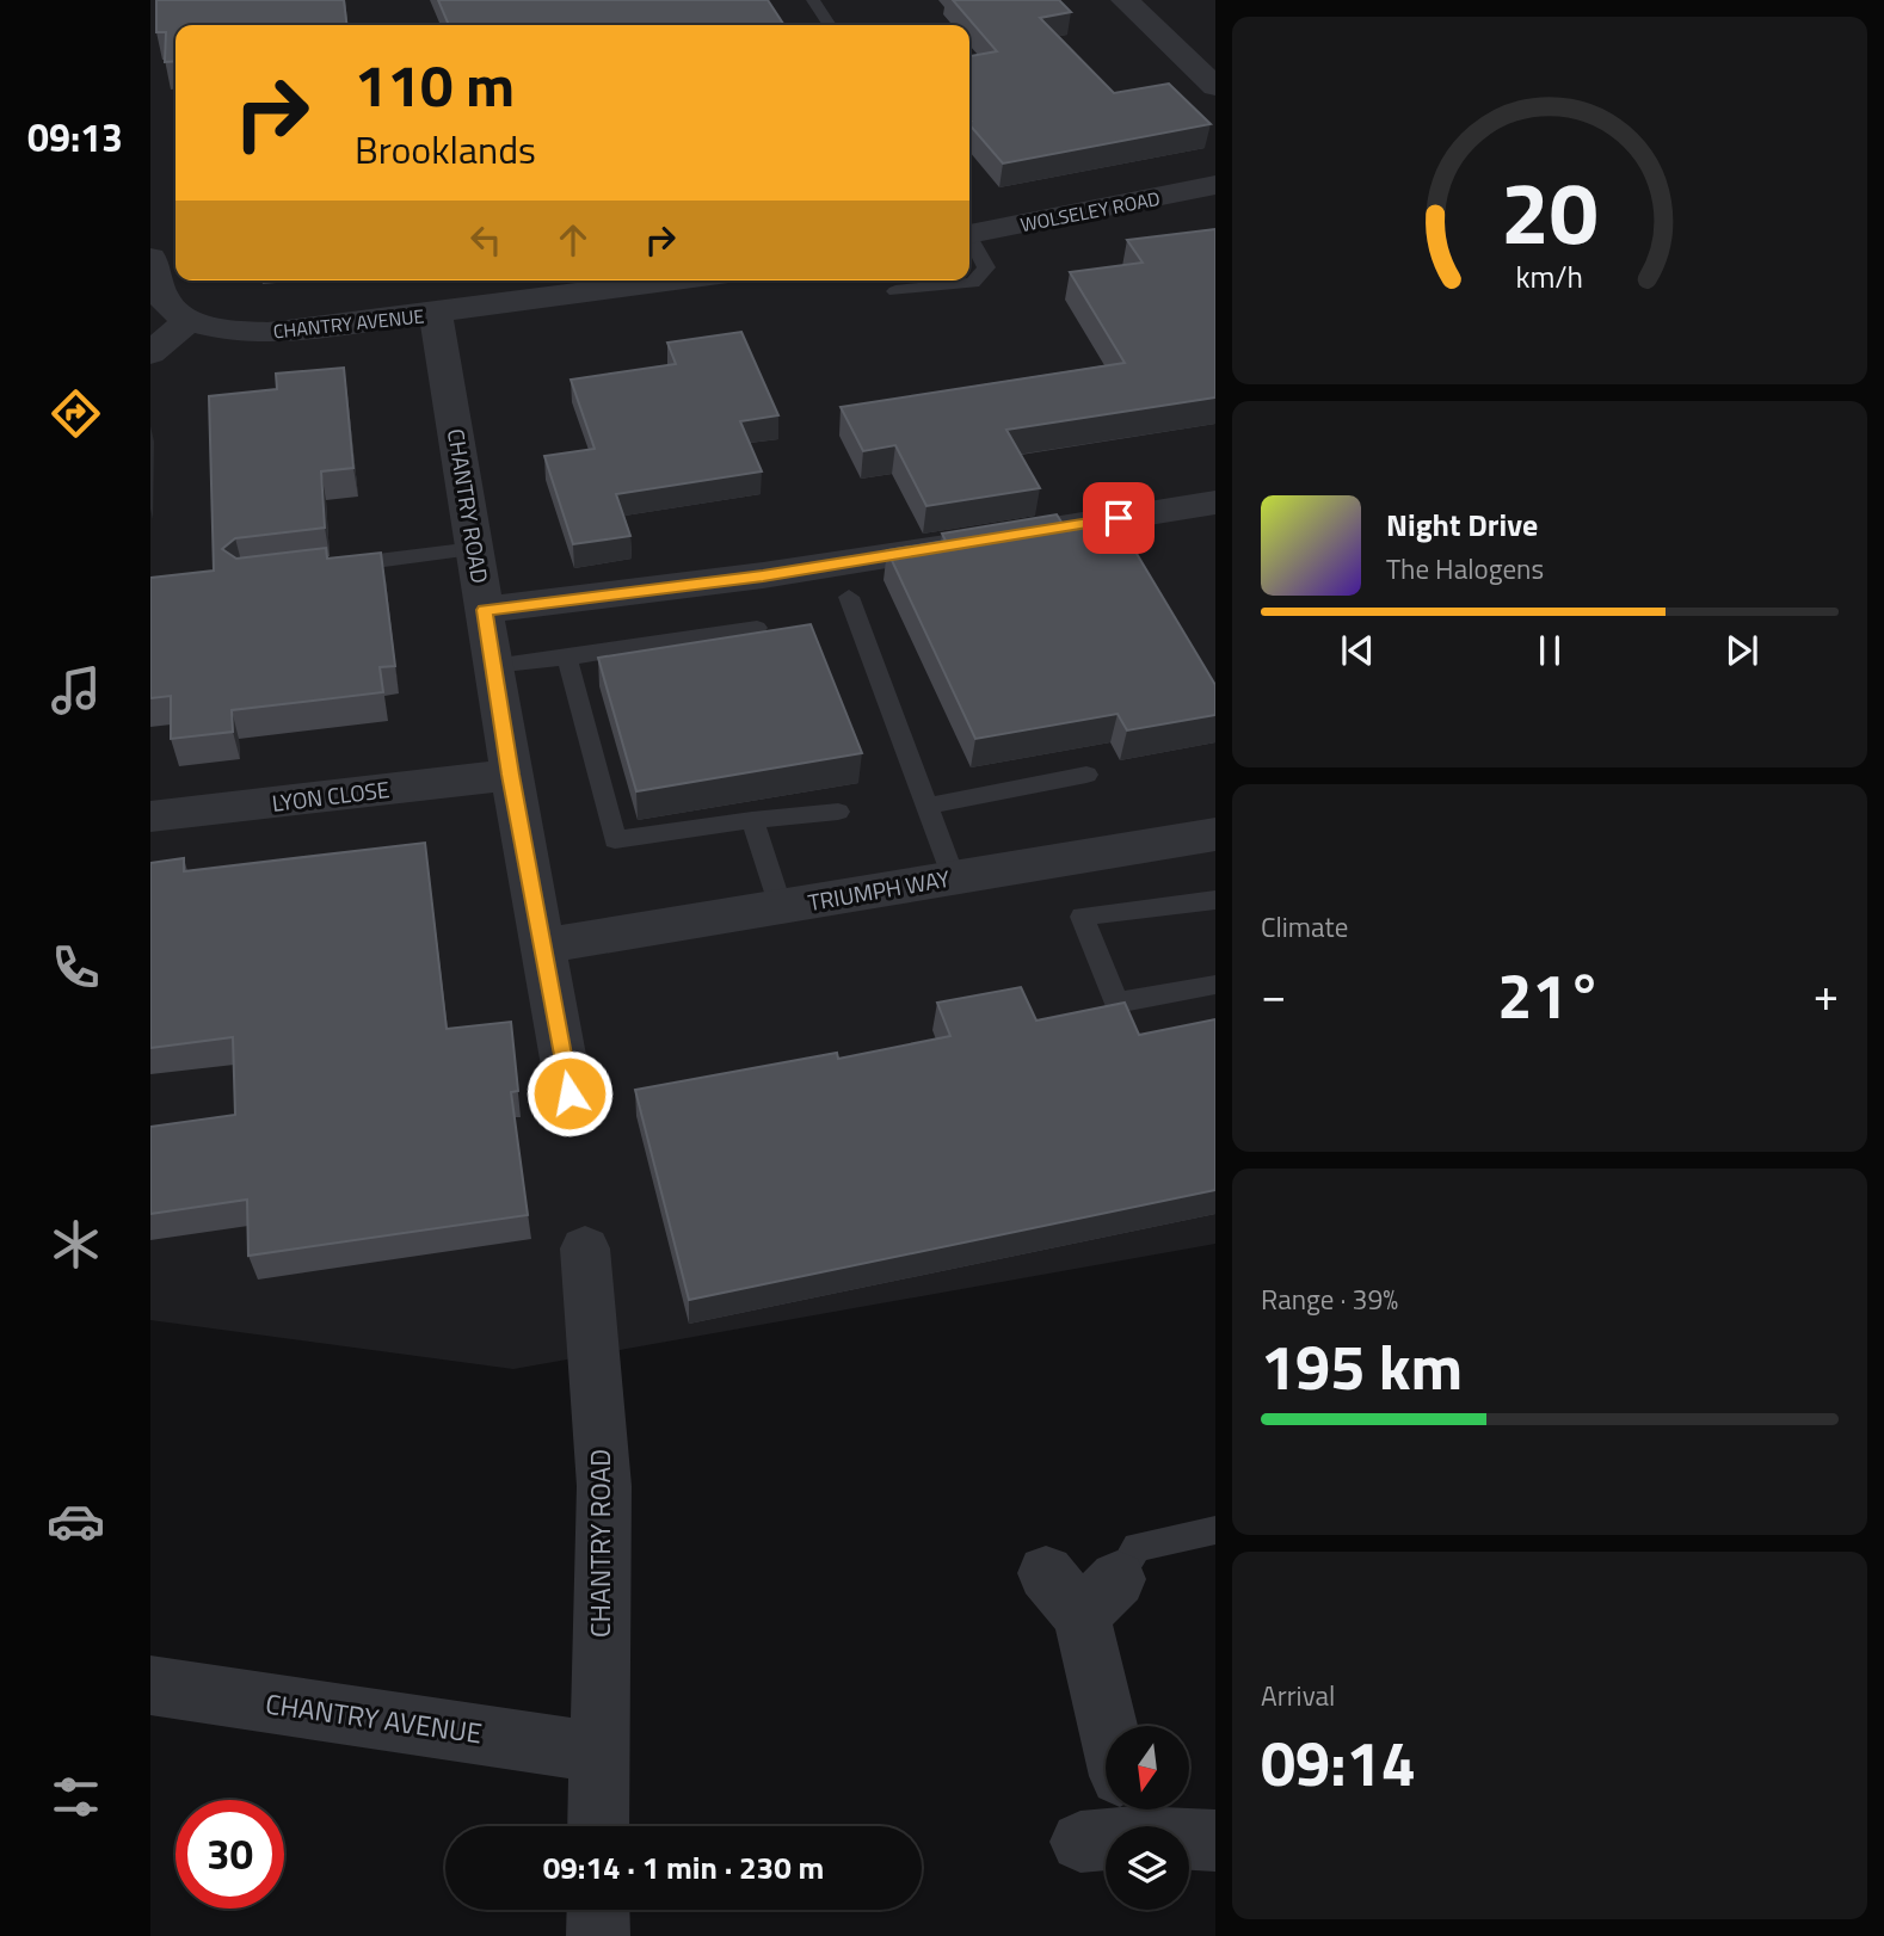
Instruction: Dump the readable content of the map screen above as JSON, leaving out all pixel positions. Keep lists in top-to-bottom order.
{
  "streets": {
    "street": [
      "WOLSELEY ROAD",
      "CHANTRY AVENUE",
      "CHANTRY ROAD",
      "LYON CLOSE",
      "TRIUMPH WAY"
    ]
  },
  "crossings": [
    ["CHANTRY AVENUE", "CHANTRY ROAD"],
    ["CHANTRY ROAD", "LYON CLOSE"],
    ["CHANTRY ROAD", "TRIUMPH WAY"]
  ],
  "north": "bottom",
  "page": {
    "tabs": "09:13",
    "turn": ["110 m", "Brooklands"],
    "song": ["Night Drive", "The Halogens"],
    "tile": [
      "Climate",
      ["Range · 39%", "195 km"],
      ["Arrival", "09:14"]
    ],
    "heat": ["−", "21°", "+"],
    "limit": "30",
    "trip": "09:14 · 1 min · 230 m",
    "gauge": ["20", "km/h"]
  }
}
